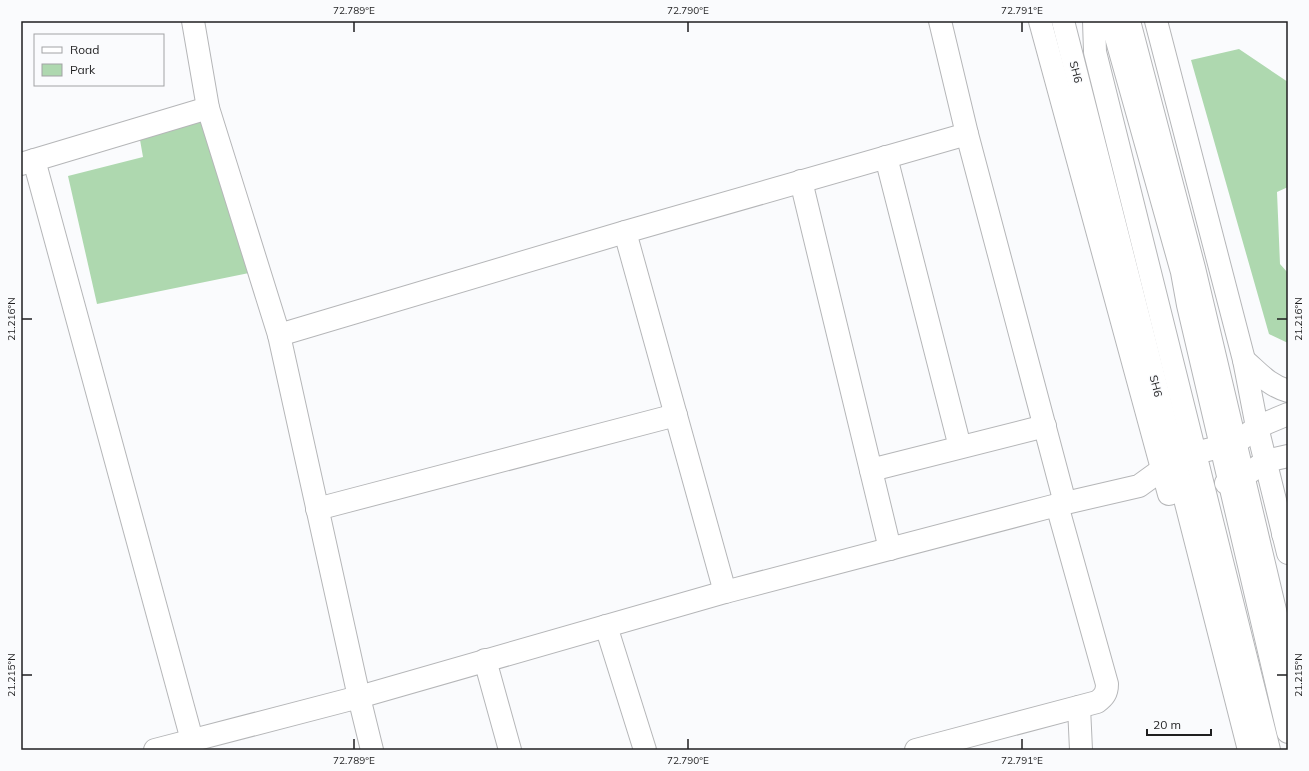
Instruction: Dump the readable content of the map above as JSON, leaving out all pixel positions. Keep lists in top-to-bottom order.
{
  "streets": {
    "street": ["SH6"]
  },
  "legend": ["Road", "Park"],
  "scale_bar": "20 m",
  "coordinates": [
    "72.789°E",
    "72.790°E",
    "72.791°E",
    "21.216°N",
    "21.215°N"
  ]
}
